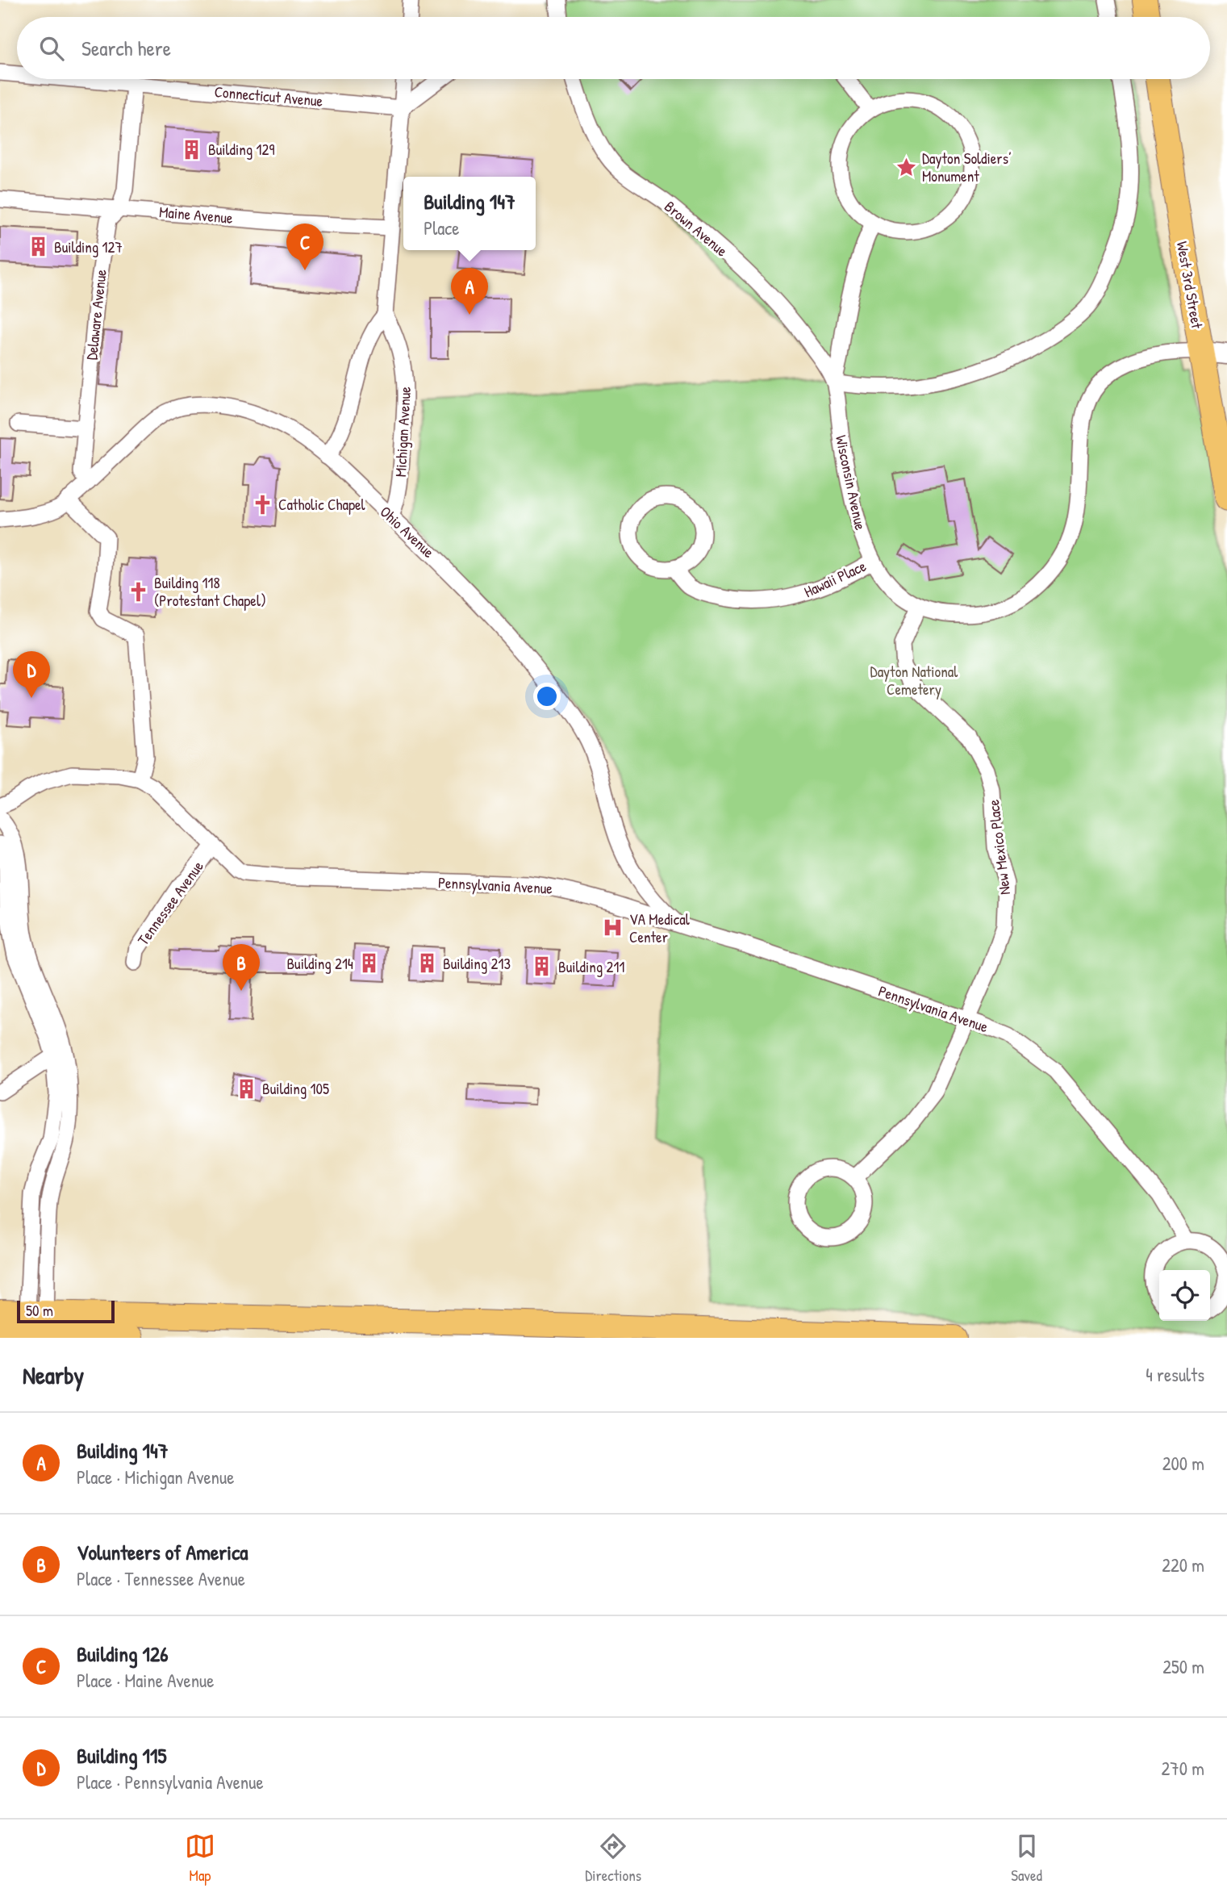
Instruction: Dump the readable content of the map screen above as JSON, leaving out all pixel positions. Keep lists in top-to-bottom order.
{
  "streets": {
    "main road": ["West 3rd Street"],
    "street": [
      "Connecticut Avenue",
      "Maine Avenue",
      "Brown Avenue",
      "Delaware Avenue",
      "Michigan Avenue",
      "Wisconsin Avenue",
      "Ohio Avenue",
      "Hawaii Place",
      "New Mexico Place",
      "Pennsylvania Avenue",
      "Tennessee Avenue"
    ]
  },
  "crossings": [
    ["Connecticut Avenue", "Delaware Avenue"],
    ["Connecticut Avenue", "Michigan Avenue"],
    ["Maine Avenue", "Delaware Avenue"],
    ["Maine Avenue", "Michigan Avenue"],
    ["Brown Avenue", "Wisconsin Avenue"],
    ["West 3rd Street", "Wisconsin Avenue"],
    ["Delaware Avenue", "Ohio Avenue"],
    ["Michigan Avenue", "Ohio Avenue"],
    ["Wisconsin Avenue", "Hawaii Place"],
    ["Wisconsin Avenue", "New Mexico Place"],
    ["Ohio Avenue", "Pennsylvania Avenue"],
    ["New Mexico Place", "Pennsylvania Avenue"],
    ["Pennsylvania Avenue", "Tennessee Avenue"]
  ],
  "parks": ["Dayton National Cemetery"],
  "places": {
    "building": [
      "Building 129",
      "Building 127",
      "Building 214",
      "Building 213",
      "Building 211",
      "Building 105"
    ],
    "place": ["Dayton Soldiers’ Monument"],
    "church": ["Catholic Chapel", "Building 118 (Protestant Chapel)"],
    "hospital": ["VA Medical Center"]
  },
  "scale_bar": "50 m",
  "page": {
    "search": "Search here",
    "popup": ["Building 147", "Place"],
    "pins": [
      "C",
      "A",
      "D",
      "B"
    ],
    "scale": "50 m",
    "heading": ["Nearby", "4 results"],
    "list": [
      {
        "mark": "A",
        "name": "Building 147",
        "note": "Place · Michigan Avenue",
        "value": "200 m"
      },
      {
        "mark": "B",
        "name": "Volunteers of America",
        "note": "Place · Tennessee Avenue",
        "value": "220 m"
      },
      {
        "mark": "C",
        "name": "Building 126",
        "note": "Place · Maine Avenue",
        "value": "250 m"
      },
      {
        "mark": "D",
        "name": "Building 115",
        "note": "Place · Pennsylvania Avenue",
        "value": "270 m"
      }
    ],
    "nav": ["Map", "Directions", "Saved"]
  }
}
